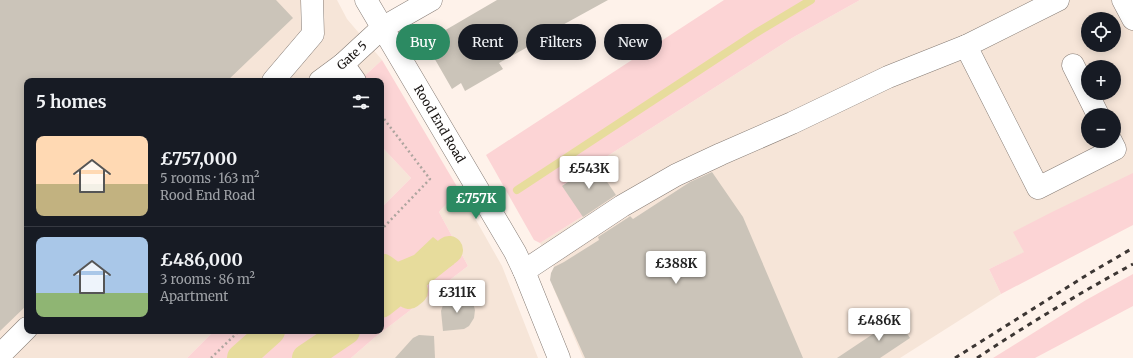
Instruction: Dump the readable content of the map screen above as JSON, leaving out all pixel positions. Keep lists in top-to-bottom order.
{
  "streets": {
    "street": ["Gate 5", "Rood End Road"]
  },
  "crossings": [
    ["Gate 5", "Rood End Road"]
  ],
  "page": {
    "map_buttons": ["+", "−"],
    "chip": [
      "Buy",
      "Rent",
      "Filters",
      "New"
    ],
    "heading": "5 homes",
    "list": [
      {
        "name": "£757,000",
        "note": "5 rooms · 163 m² · Rood End Road"
      },
      {
        "name": "£486,000",
        "note": "3 rooms · 86 m² · Apartment"
      }
    ],
    "price": [
      "£543K",
      "£757K",
      "£388K",
      "£311K",
      "£486K"
    ]
  }
}
